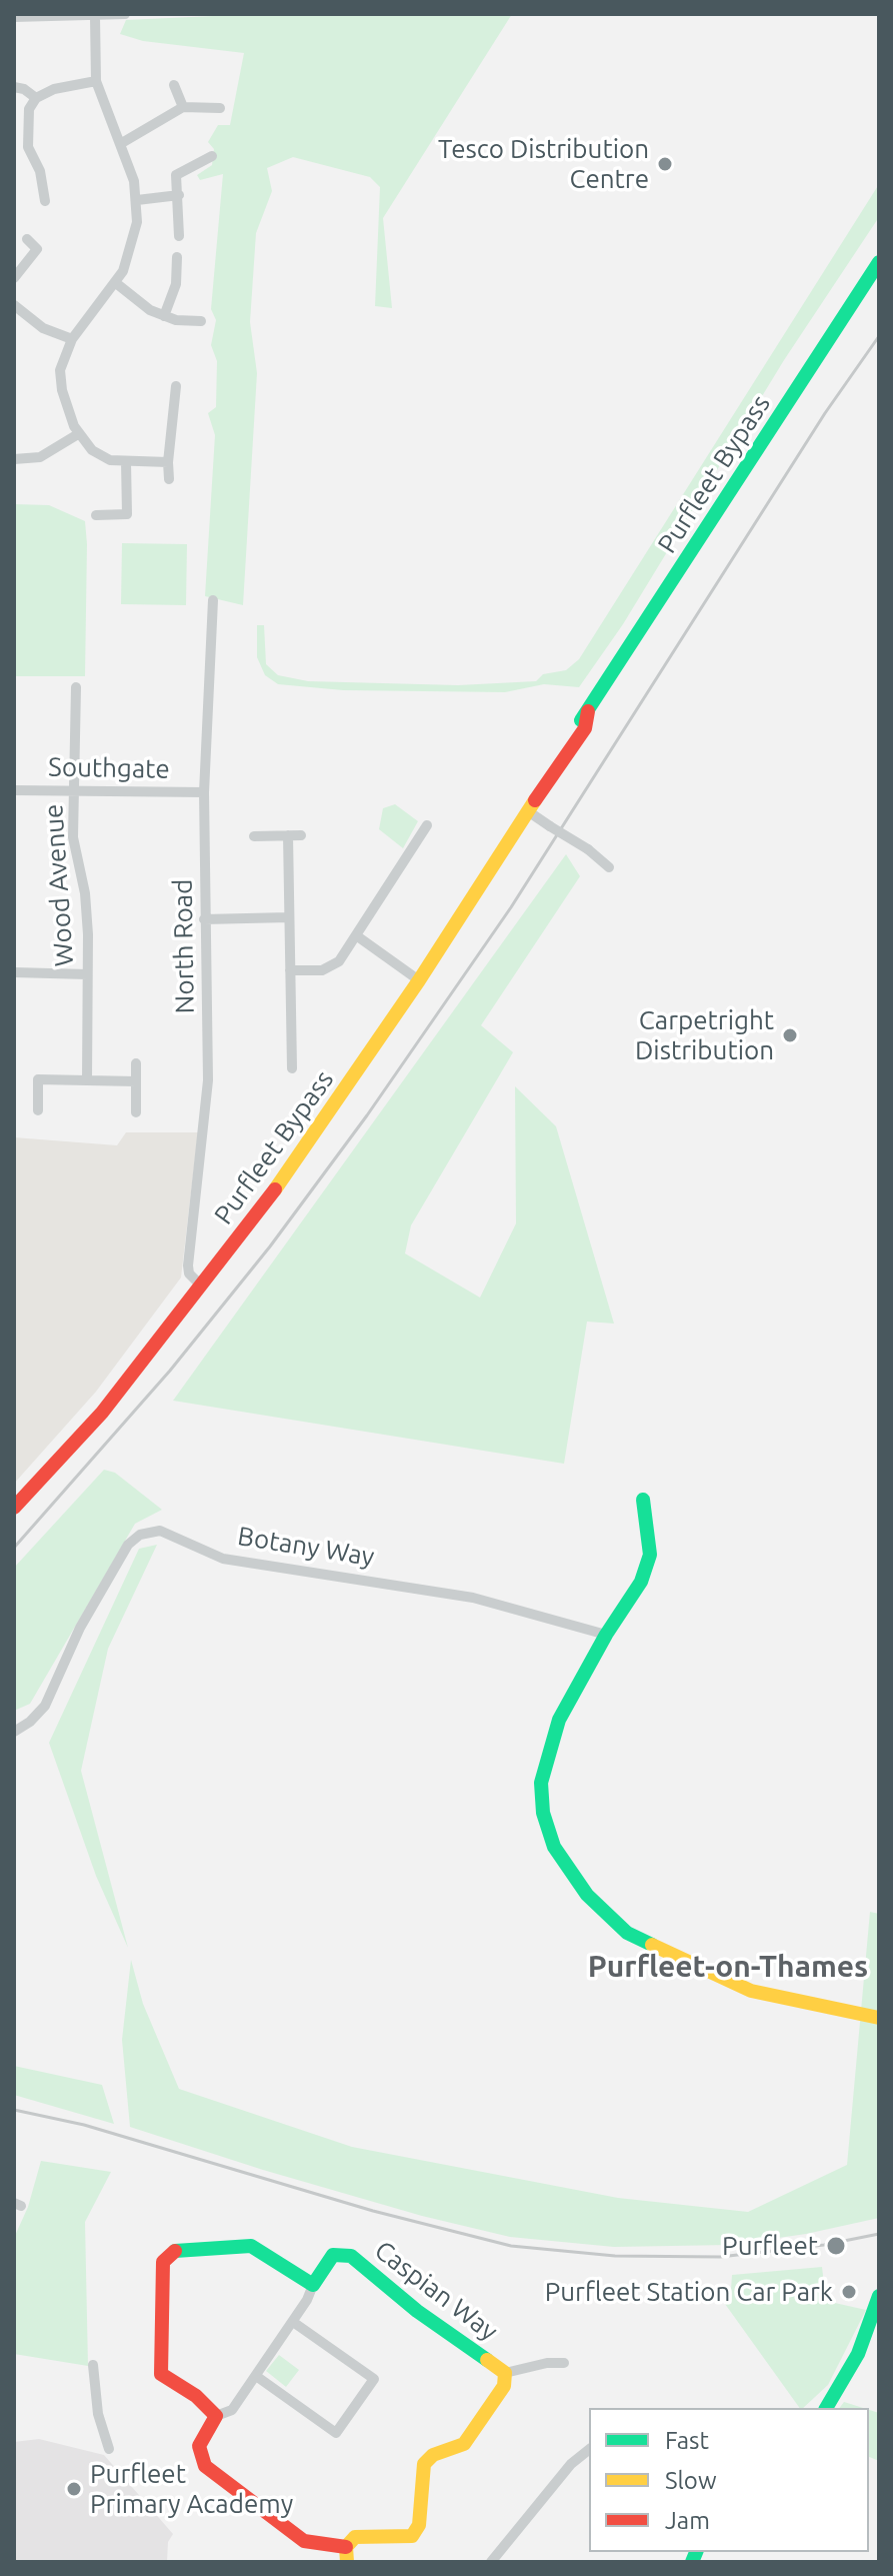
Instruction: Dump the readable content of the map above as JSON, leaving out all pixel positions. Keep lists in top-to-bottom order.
{
  "streets": {
    "street": [
      "Purfleet Bypass",
      "Southgate",
      "Wood Avenue",
      "North Road",
      "Botany Way",
      "Caspian Way"
    ]
  },
  "crossings": [
    ["Purfleet Bypass", "North Road"],
    ["Southgate", "Wood Avenue"],
    ["Southgate", "North Road"]
  ],
  "districts": ["Purfleet-on-Thames"],
  "places": [
    "Tesco Distribution Centre",
    "Carpetright Distribution",
    "Purfleet",
    "Purfleet Station Car Park",
    "Purfleet Primary Academy"
  ],
  "legend": ["Fast", "Slow", "Jam"]
}
